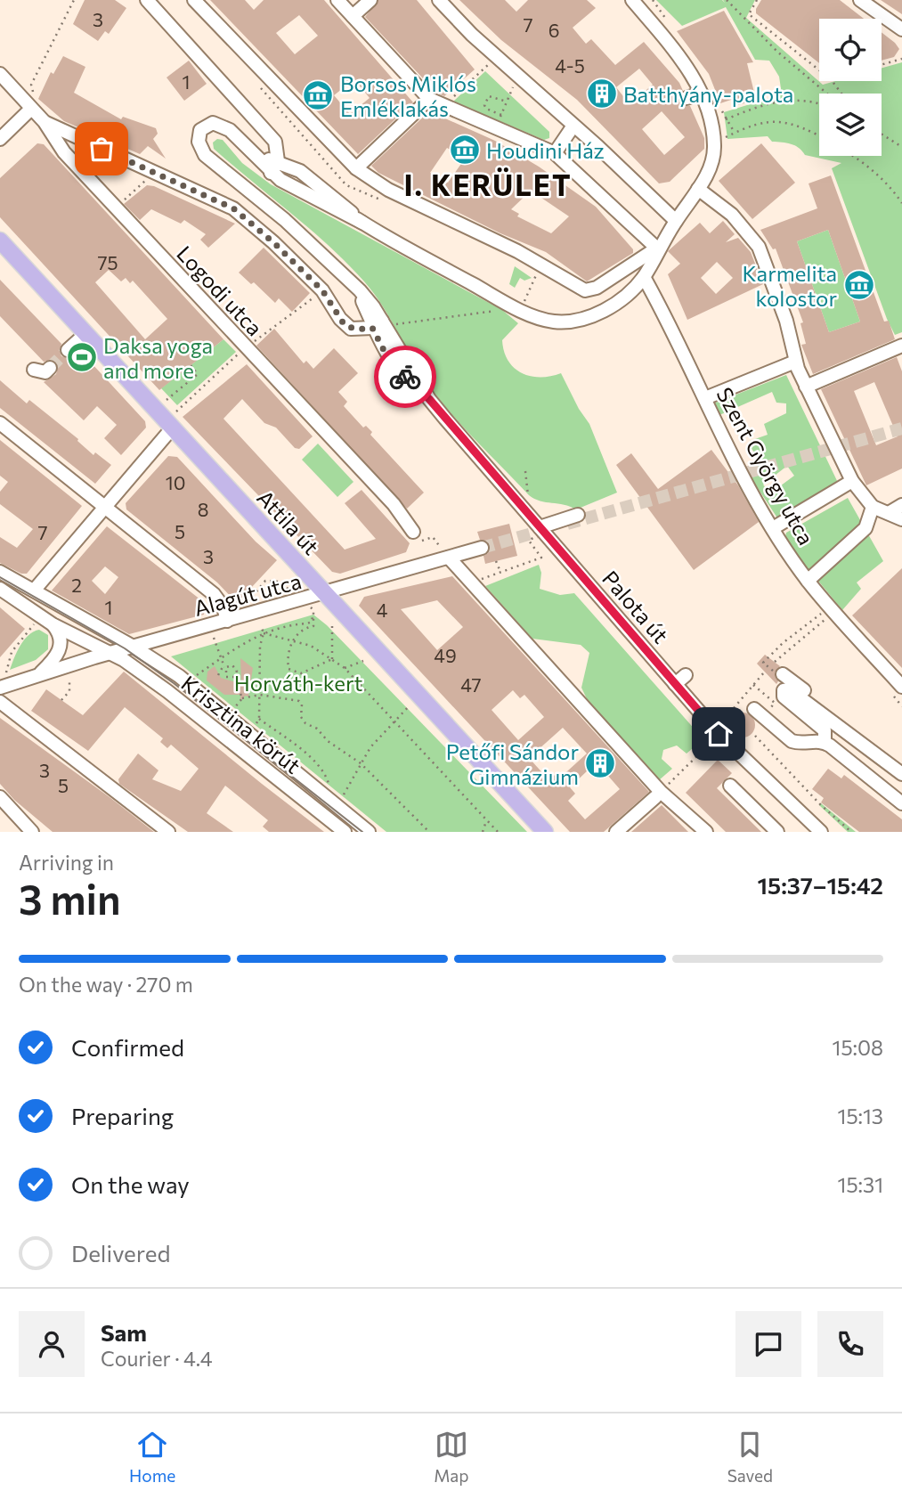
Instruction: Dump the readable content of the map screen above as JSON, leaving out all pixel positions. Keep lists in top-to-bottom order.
{
  "streets": {
    "main road": ["Attila út"],
    "street": [
      "Logodi utca",
      "Szent György utca",
      "Alagút utca",
      "Palota út",
      "Krisztina körút"
    ]
  },
  "crossings": [
    ["Szent György utca", "Palota út"],
    ["Attila út", "Alagút utca"],
    ["Alagút utca", "Krisztina körút"]
  ],
  "districts": ["I. KERÜLET"],
  "parks": ["Horváth-kert"],
  "places": {
    "building": ["Batthyány-palota", "Petőfi Sándor Gimnázium"],
    "museum": ["Borsos Miklós Emléklakás", "Houdini Ház", "Karmelita kolostor"],
    "sports": ["Daksa yoga and more"]
  },
  "house_numbers": [
    "3",
    "7",
    "6",
    "4-5",
    "1",
    "75",
    "10",
    "8",
    "5",
    "7",
    "3",
    "2",
    "1",
    "4",
    "49",
    "47",
    "3",
    "5"
  ],
  "page": {
    "heading": ["3 min", "Arriving in", "15:37–15:42"],
    "panel": ["Sam", "Courier · 4.4"],
    "bar": "On the way · 270 m",
    "list": [
      ["Confirmed", "15:08"],
      ["Preparing", "15:13"],
      ["On the way", "15:31"],
      "Delivered"
    ],
    "tabs": ["Home", "Map", "Saved"]
  }
}
